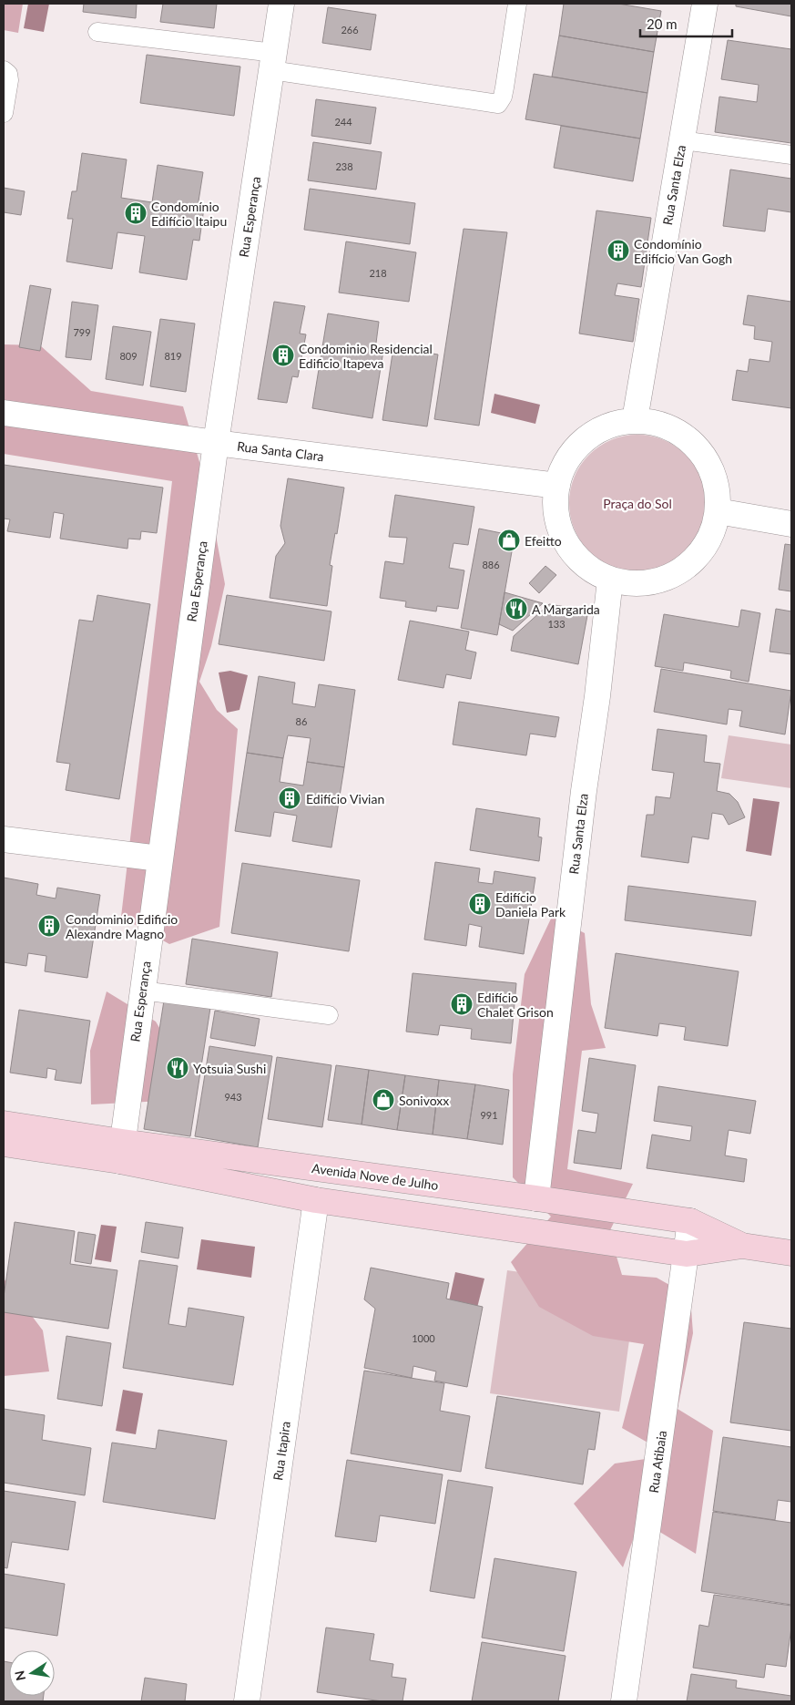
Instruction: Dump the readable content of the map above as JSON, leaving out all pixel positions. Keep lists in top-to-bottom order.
{
  "streets": {
    "main road": ["Avenida Nove de Julho"],
    "street": [
      "Rua Santa Elza",
      "Rua Esperança",
      "Rua Santa Clara",
      "Rua Itapira",
      "Rua Atibaia"
    ]
  },
  "crossings": [
    ["Rua Santa Elza", "Rua Santa Clara"],
    ["Rua Santa Elza", "Avenida Nove de Julho"],
    ["Rua Esperança", "Rua Santa Clara"],
    ["Rua Esperança", "Avenida Nove de Julho"],
    ["Avenida Nove de Julho", "Rua Itapira"],
    ["Avenida Nove de Julho", "Rua Atibaia"]
  ],
  "parks": ["Praça do Sol"],
  "places": {
    "building": [
      "Condomínio Edifício Itaipu",
      "Condomínio Edifício Van Gogh",
      "Condominio Residencial Edificio Itapeva",
      "Edifício Vivian",
      "Edifício Daniela Park",
      "Condominio Edificio Alexandre Magno",
      "Edifício Chalet Grison"
    ],
    "shop": ["Efeitto", "Sonivoxx"],
    "restaurant": ["A Margarida", "Yotsuia Sushi"]
  },
  "house_numbers": [
    "266",
    "244",
    "238",
    "218",
    "799",
    "809",
    "819",
    "886",
    "133",
    "86",
    "943",
    "991",
    "1000"
  ],
  "scale_bar": "20 m",
  "north": "left"
}
